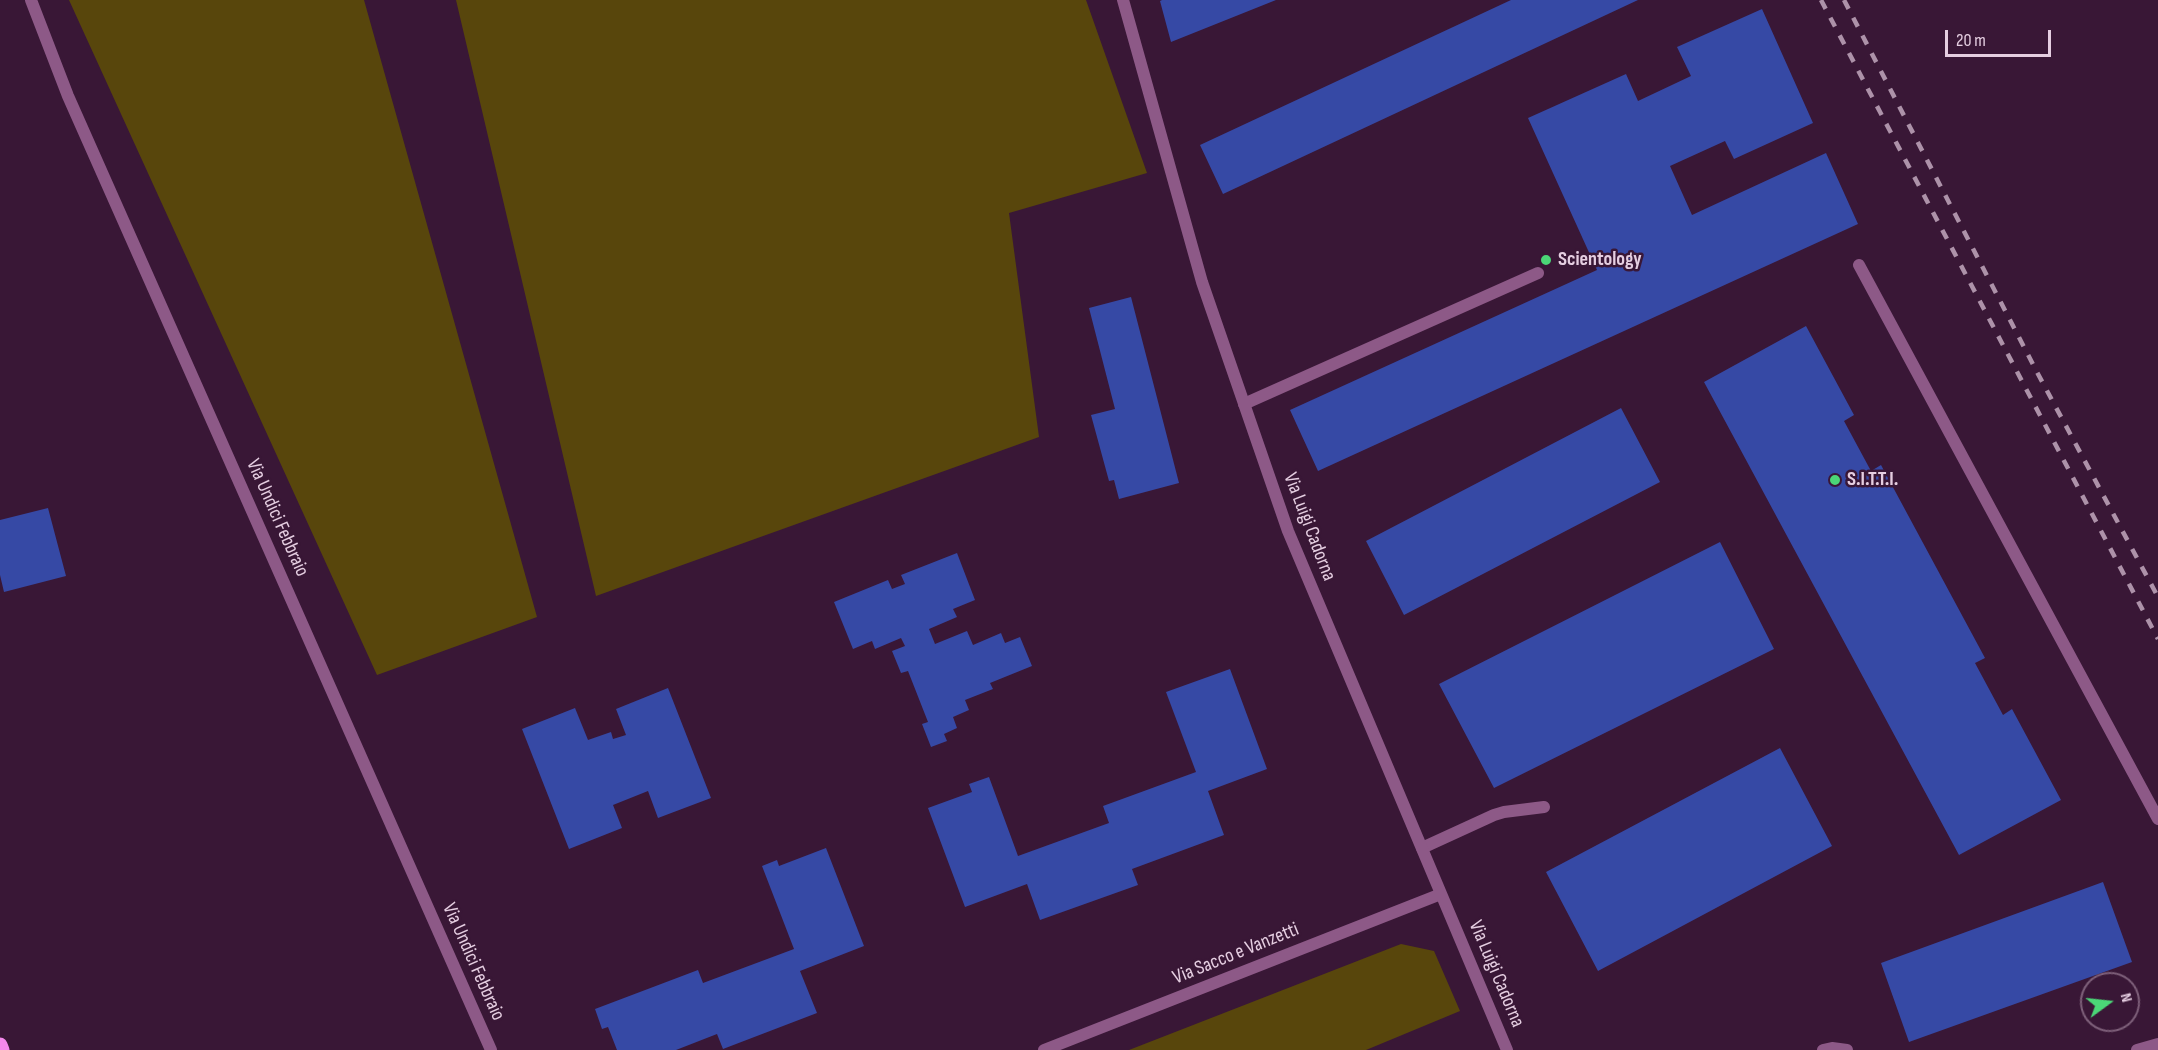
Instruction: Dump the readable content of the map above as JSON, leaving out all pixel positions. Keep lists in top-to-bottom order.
{
  "streets": {
    "street": ["Via Undici Febbraio", "Via Luigi Cadorna", "Via Sacco e Vanzetti"]
  },
  "crossings": [
    ["Via Luigi Cadorna", "Via Sacco e Vanzetti"]
  ],
  "places": ["Scientology", "S.I.T.T.I."],
  "scale_bar": "20 m",
  "north": "right"
}
